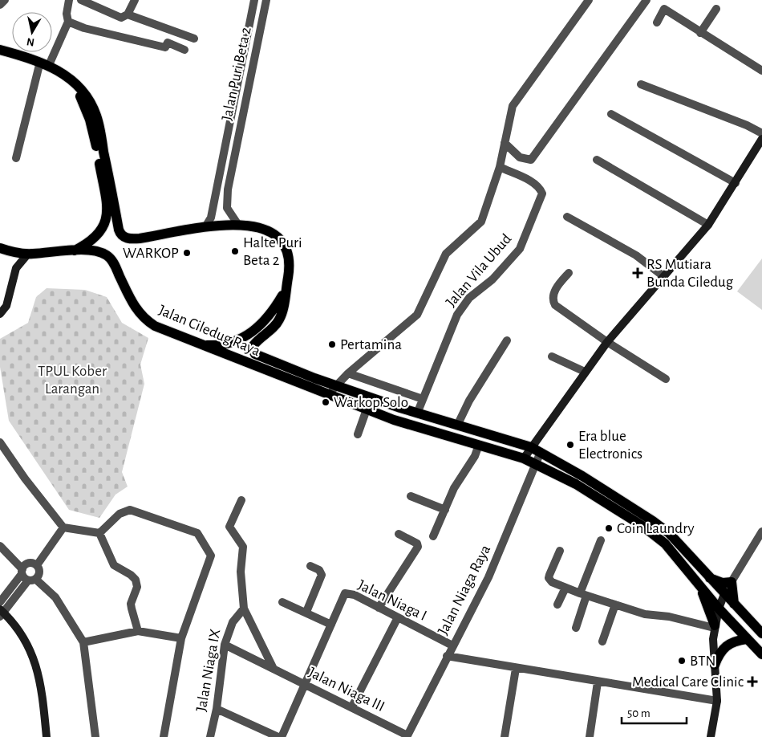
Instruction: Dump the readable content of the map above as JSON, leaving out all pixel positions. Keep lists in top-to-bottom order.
{
  "streets": {
    "main road": ["Jalan Ciledug Raya"],
    "street": [
      "Jalan Puri Beta 2",
      "Jalan Vila Ubud",
      "Jalan Niaga Raya",
      "Jalan Niaga I",
      "Jalan Niaga IX",
      "Jalan Niaga III"
    ]
  },
  "crossings": [
    ["Jalan Vila Ubud", "Jalan Ciledug Raya"],
    ["Jalan Ciledug Raya", "Jalan Niaga Raya"],
    ["Jalan Niaga Raya", "Jalan Niaga I"],
    ["Jalan Niaga Raya", "Jalan Niaga III"],
    ["Jalan Niaga I", "Jalan Niaga III"],
    ["Jalan Niaga IX", "Jalan Niaga III"]
  ],
  "parks": ["TPUL Kober Larangan"],
  "places": {
    "other": [
      "Halte Puri Beta 2",
      "WARKOP",
      "Pertamina",
      "Warkop Solo",
      "Era blue Electronics",
      "Coin Laundry",
      "BTN"
    ],
    "health": ["RS Mutiara Bunda Ciledug", "Medical Care Clinic"]
  },
  "scale_bar": "50 m",
  "north": "bottom"
}
